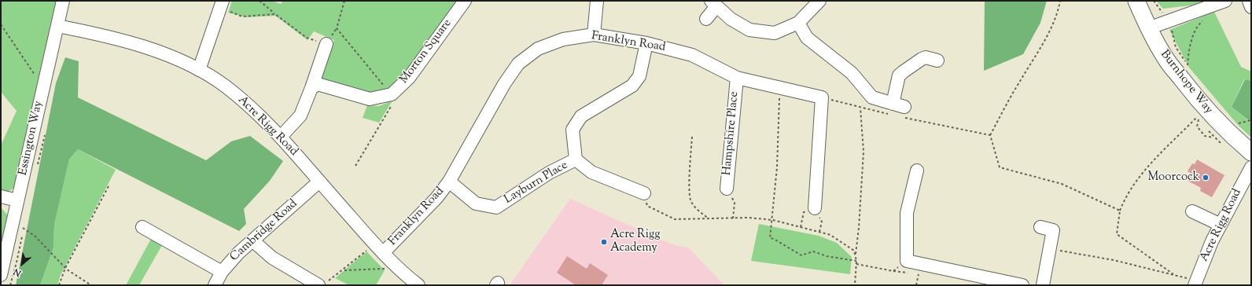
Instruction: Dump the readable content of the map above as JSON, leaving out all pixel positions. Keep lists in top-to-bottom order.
{
  "streets": {
    "main road": ["Burnhope Way"],
    "street": [
      "Franklyn Road",
      "Morton Square",
      "Acre Rigg Road",
      "Hampshire Place",
      "Essington Way",
      "Layburn Place",
      "Cambridge Road"
    ]
  },
  "crossings": [
    ["Franklyn Road", "Acre Rigg Road"],
    ["Franklyn Road", "Hampshire Place"],
    ["Franklyn Road", "Layburn Place"],
    ["Acre Rigg Road", "Essington Way"],
    ["Acre Rigg Road", "Cambridge Road"]
  ],
  "places": ["Moorcock", "Acre Rigg Academy"],
  "north": "bottom left"
}
